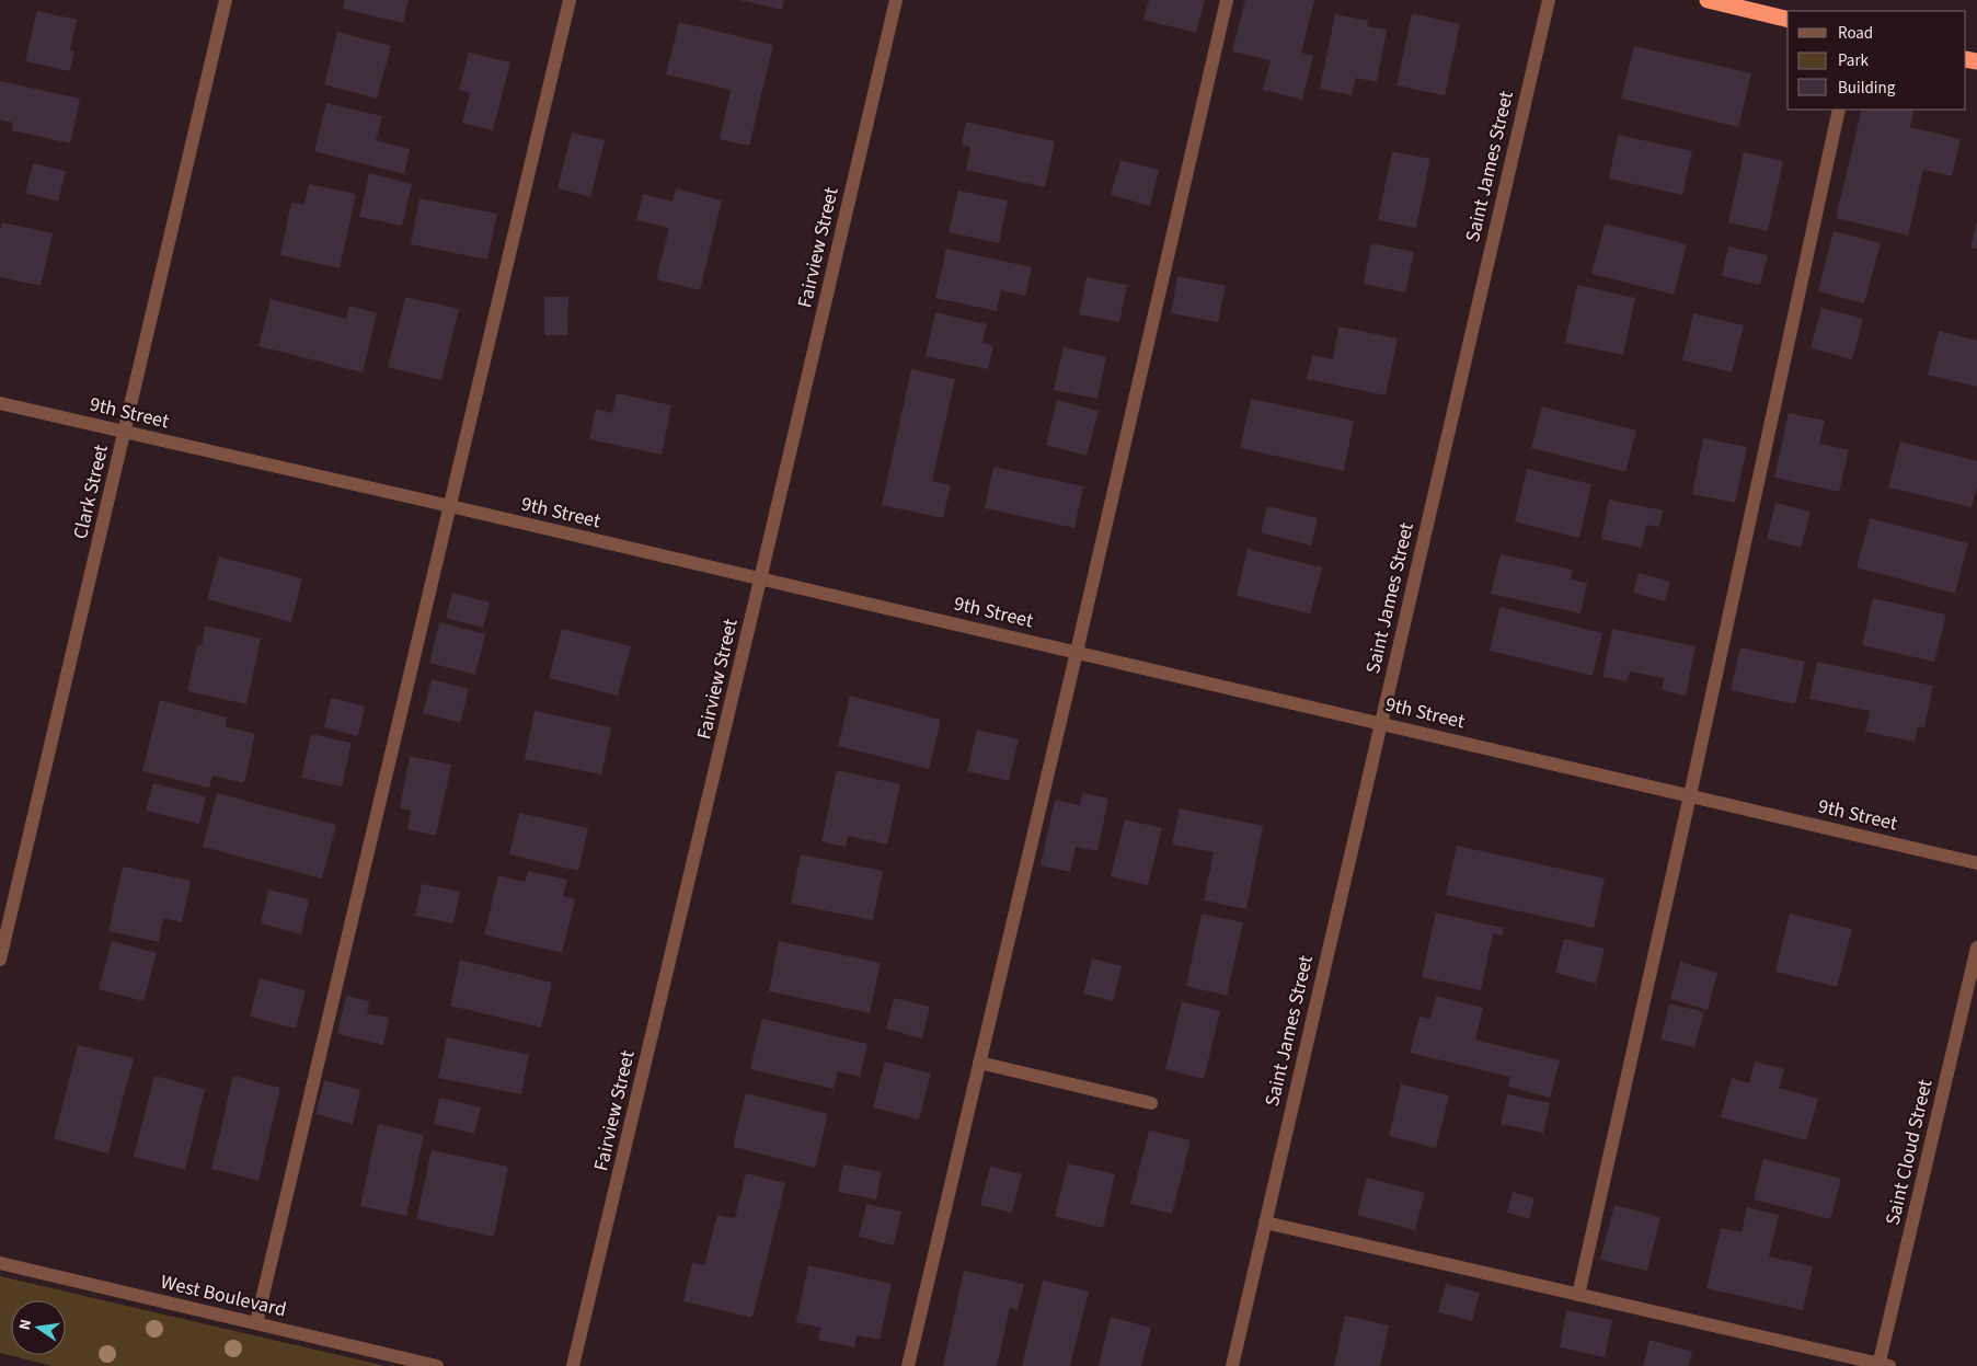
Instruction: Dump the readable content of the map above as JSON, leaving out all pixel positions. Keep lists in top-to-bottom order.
{
  "streets": {
    "street": [
      "Saint James Street",
      "Fairview Street",
      "9th Street",
      "Clark Street",
      "Saint Cloud Street",
      "West Boulevard"
    ]
  },
  "crossings": [
    ["Saint James Street", "9th Street"],
    ["Fairview Street", "9th Street"],
    ["9th Street", "Clark Street"]
  ],
  "legend": ["Road", "Park", "Building"],
  "north": "left"
}
